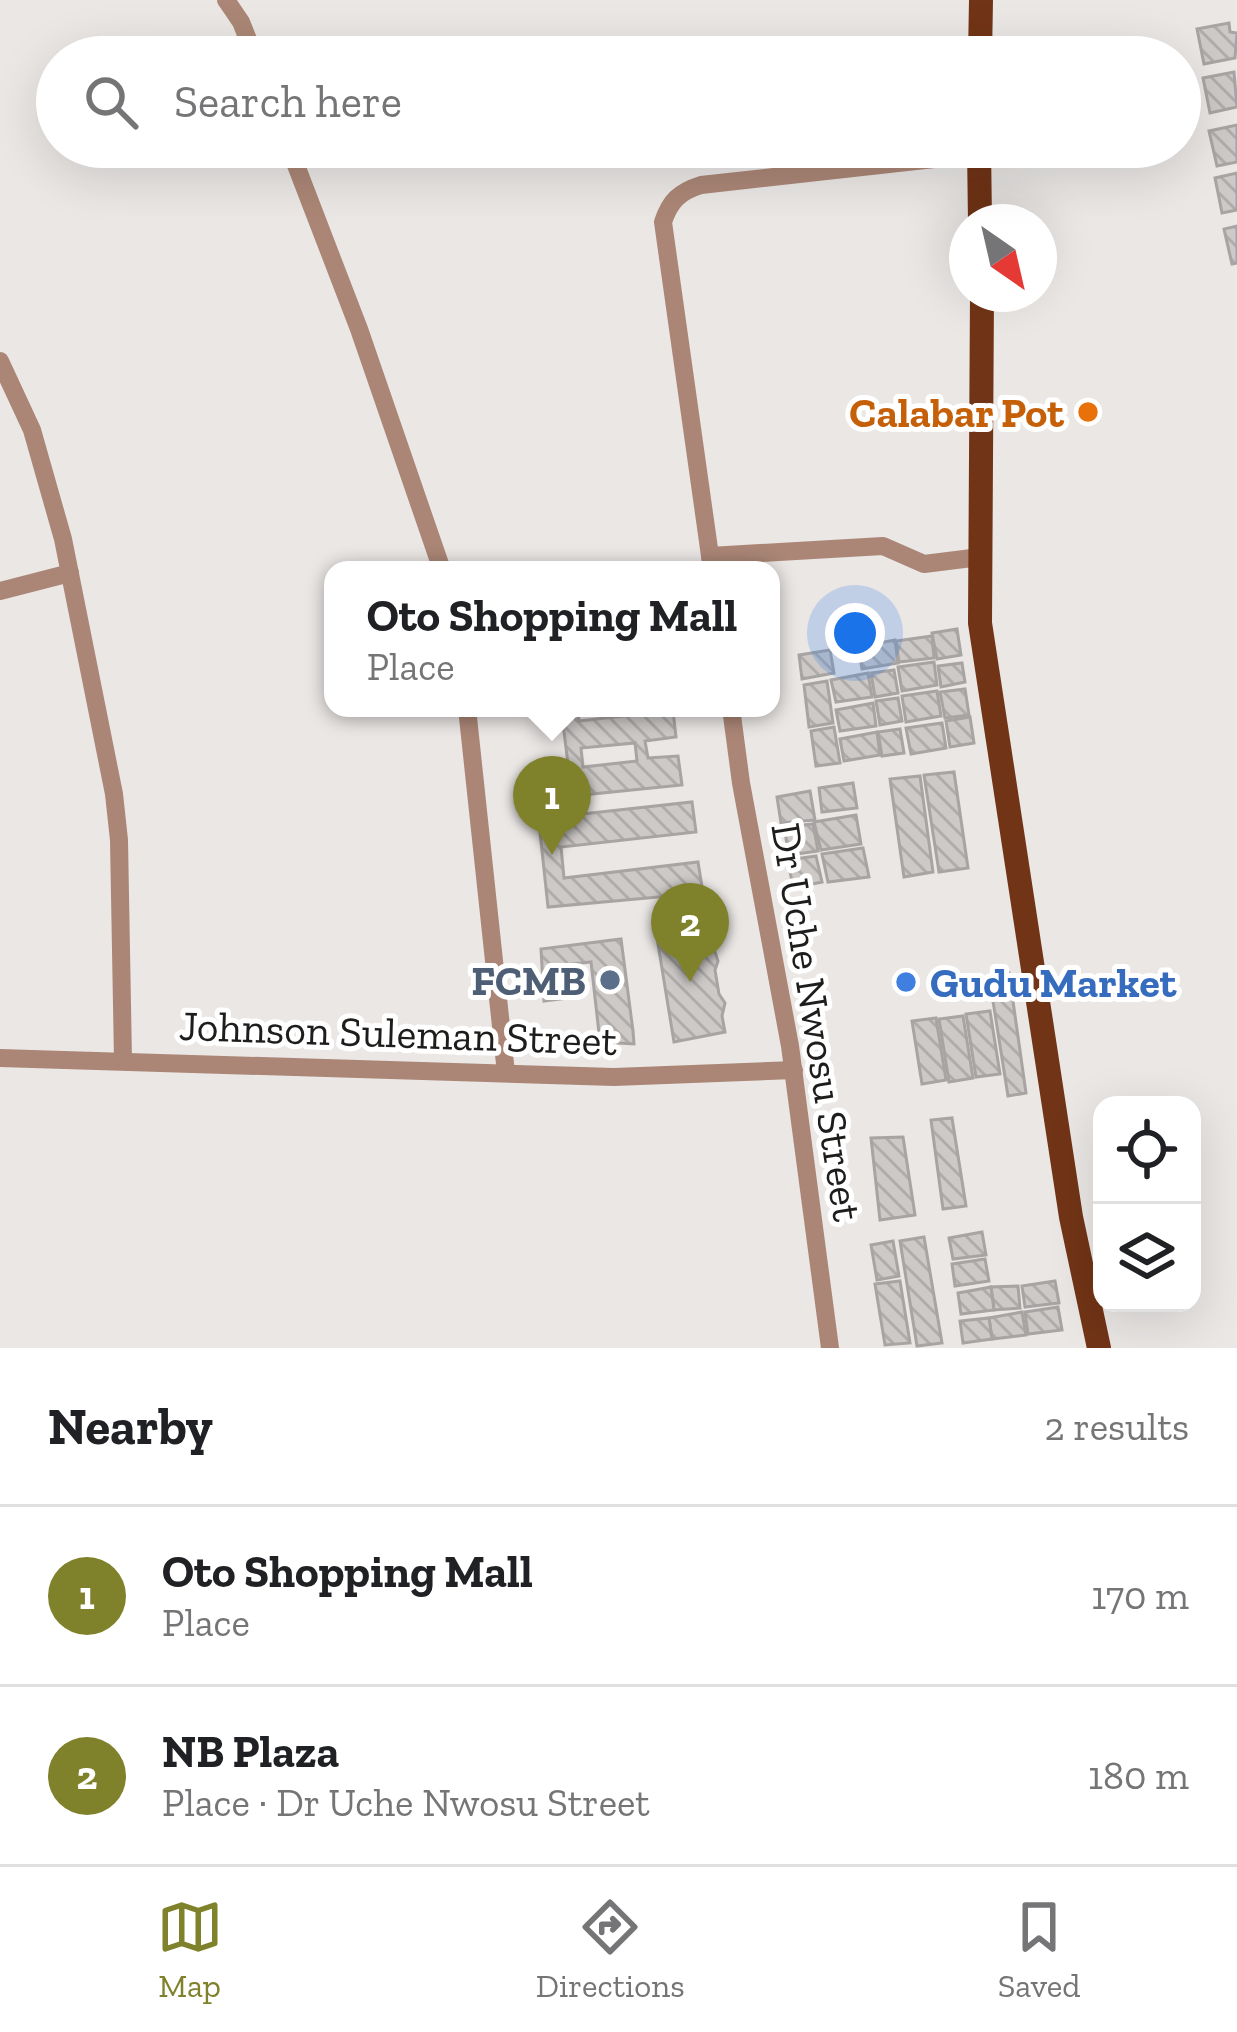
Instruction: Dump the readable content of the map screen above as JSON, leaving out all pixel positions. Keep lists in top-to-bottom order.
{
  "streets": {
    "street": ["Dr Uche Nwosu Street", "Johnson Suleman Street"]
  },
  "crossings": [
    ["Dr Uche Nwosu Street", "Johnson Suleman Street"]
  ],
  "places": ["Calabar Pot", "FCMB", "Gudu Market"],
  "north": "bottom right",
  "page": {
    "search": "Search here",
    "popup": ["Oto Shopping Mall", "Place"],
    "pins": ["1", "2"],
    "heading": ["Nearby", "2 results"],
    "list": [
      {
        "mark": "1",
        "name": "Oto Shopping Mall",
        "note": "Place",
        "value": "170 m"
      },
      {
        "mark": "2",
        "name": "NB Plaza",
        "note": "Place · Dr Uche Nwosu Street",
        "value": "180 m"
      }
    ],
    "nav": ["Map", "Directions", "Saved"]
  }
}
